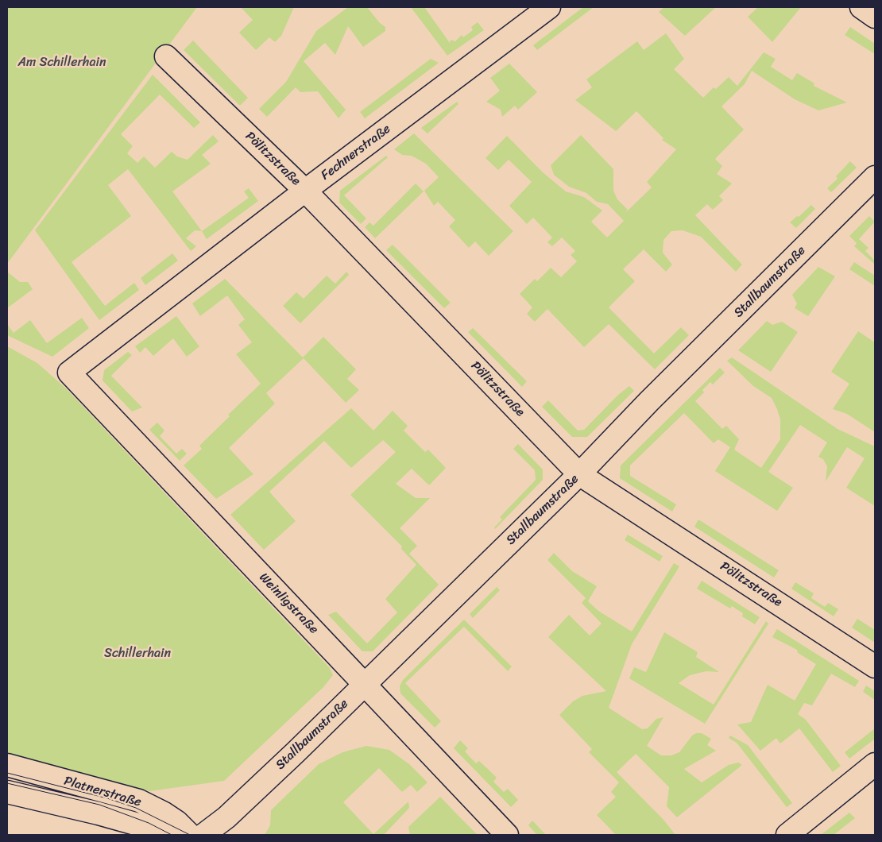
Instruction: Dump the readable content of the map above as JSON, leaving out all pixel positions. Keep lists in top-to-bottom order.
{
  "streets": {
    "street": [
      "Fechnerstraße",
      "Pölitzstraße",
      "Stallbaumstraße",
      "Weinligstraße",
      "Platnerstraße"
    ]
  },
  "crossings": [
    ["Fechnerstraße", "Pölitzstraße"],
    ["Fechnerstraße", "Weinligstraße"],
    ["Pölitzstraße", "Stallbaumstraße"],
    ["Stallbaumstraße", "Weinligstraße"]
  ],
  "parks": ["Am Schillerhain", "Schillerhain"]
}
